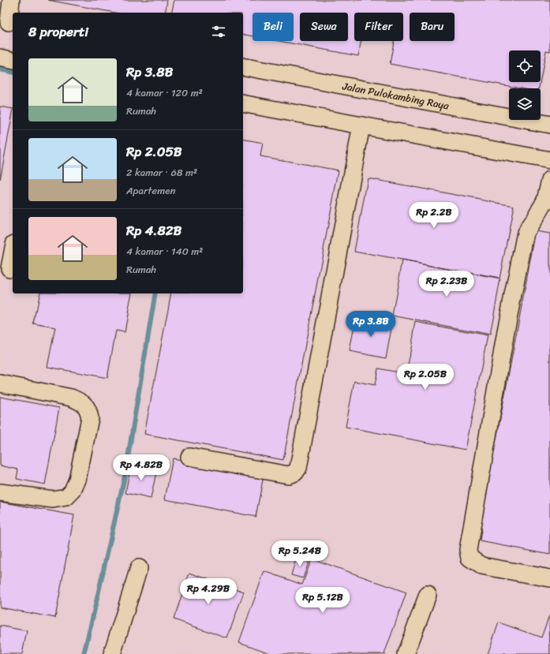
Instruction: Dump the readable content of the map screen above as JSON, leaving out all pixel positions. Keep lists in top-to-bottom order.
{
  "streets": {
    "street": ["Jalan Pulokambing Raya"]
  },
  "page": {
    "chip": [
      "Beli",
      "Sewa",
      "Filter",
      "Baru"
    ],
    "heading": "8 properti",
    "list": [
      {
        "name": "Rp 3.8B",
        "note": "4 kamar · 120 m² · Rumah"
      },
      {
        "name": "Rp 2.05B",
        "note": "2 kamar · 68 m² · Apartemen"
      },
      {
        "name": "Rp 4.82B",
        "note": "4 kamar · 140 m² · Rumah"
      }
    ],
    "price": [
      "Rp 2.2B",
      "Rp 2.23B",
      "Rp 3.8B",
      "Rp 2.05B",
      "Rp 4.82B",
      "Rp 5.24B",
      "Rp 4.29B",
      "Rp 5.12B"
    ]
  }
}
